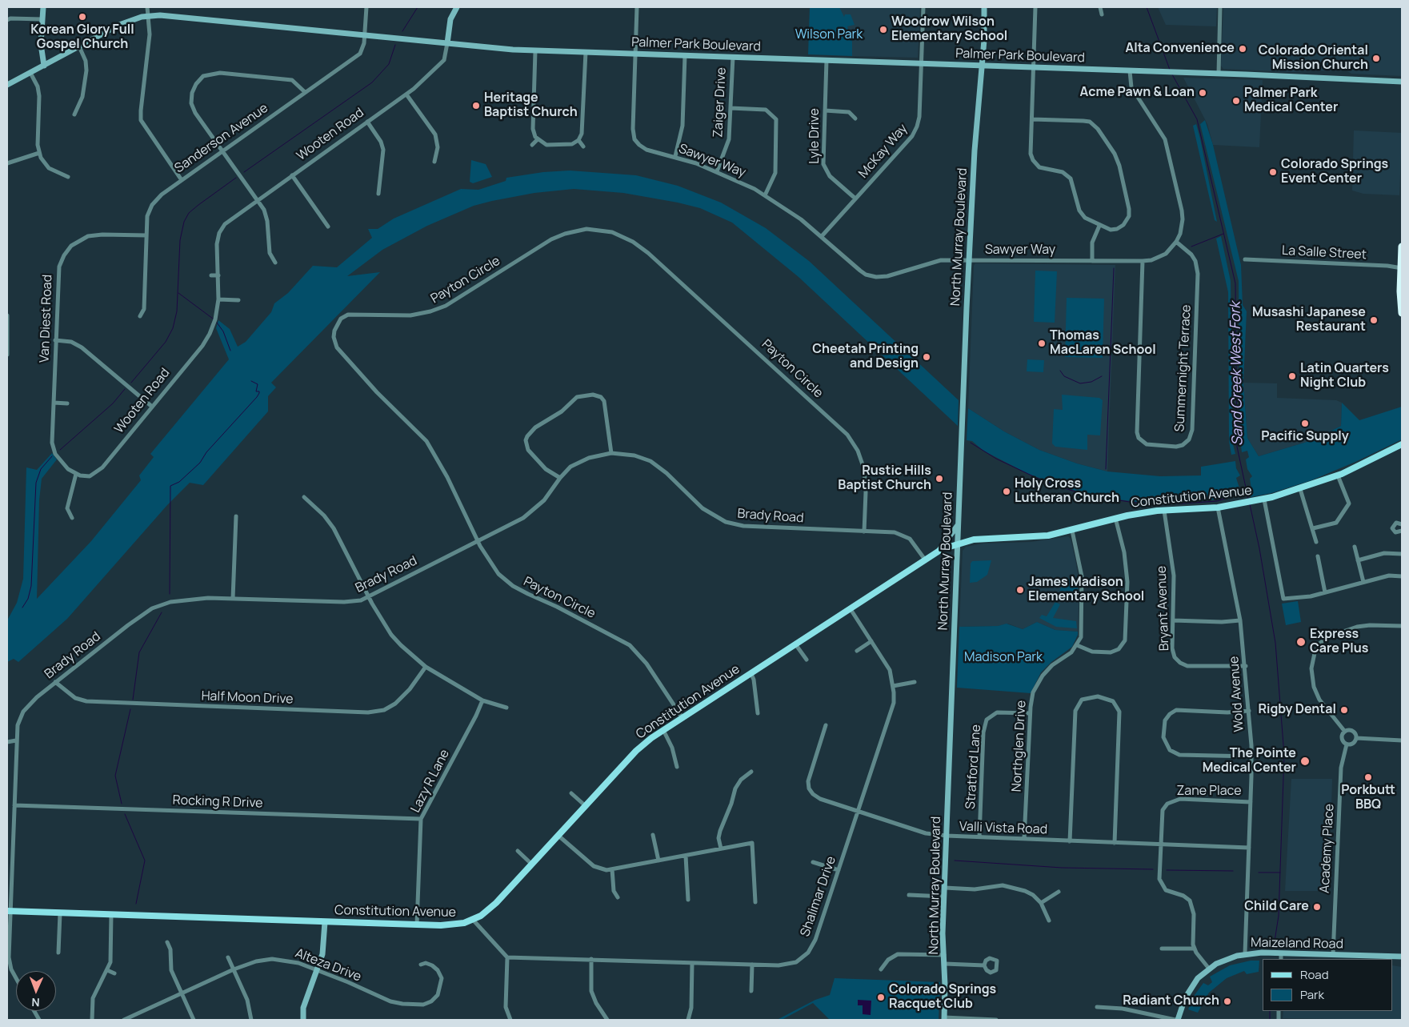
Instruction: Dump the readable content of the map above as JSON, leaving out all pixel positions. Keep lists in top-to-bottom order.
{
  "streets": {
    "main road": [
      "Palmer Park Boulevard",
      "Wooten Road",
      "North Murray Boulevard",
      "Constitution Avenue",
      "Maizeland Road"
    ],
    "street": [
      "Zaiger Drive",
      "Lyle Drive",
      "Sanderson Avenue",
      "McKay Way",
      "Sawyer Way",
      "La Salle Street",
      "Payton Circle",
      "Van Diest Road",
      "Summernight Terrace",
      "Brady Road",
      "Bryant Avenue",
      "Wold Avenue",
      "Half Moon Drive",
      "Northglen Drive",
      "Stratford Lane",
      "Lazy R Lane",
      "Zane Place",
      "Rocking R Drive",
      "Valli Vista Road",
      "Academy Place",
      "Shalimar Drive",
      "Alteza Drive"
    ]
  },
  "crossings": [
    ["Palmer Park Boulevard", "Zaiger Drive"],
    ["Palmer Park Boulevard", "Wooten Road"],
    ["Palmer Park Boulevard", "Lyle Drive"],
    ["Palmer Park Boulevard", "Sanderson Avenue"],
    ["Palmer Park Boulevard", "McKay Way"],
    ["Palmer Park Boulevard", "Sawyer Way"],
    ["Palmer Park Boulevard", "North Murray Boulevard"],
    ["Zaiger Drive", "Sawyer Way"],
    ["Wooten Road", "Van Diest Road"],
    ["Lyle Drive", "McKay Way"],
    ["Sanderson Avenue", "Van Diest Road"],
    ["McKay Way", "Sawyer Way"],
    ["Sawyer Way", "North Murray Boulevard"],
    ["Sawyer Way", "Summernight Terrace"],
    ["North Murray Boulevard", "Constitution Avenue"],
    ["North Murray Boulevard", "Valli Vista Road"],
    ["Payton Circle", "Constitution Avenue"],
    ["Payton Circle", "Brady Road"],
    ["Constitution Avenue", "Brady Road"],
    ["Constitution Avenue", "Bryant Avenue"],
    ["Constitution Avenue", "Wold Avenue"],
    ["Constitution Avenue", "Lazy R Lane"],
    ["Constitution Avenue", "Shalimar Drive"],
    ["Brady Road", "Half Moon Drive"],
    ["Brady Road", "Rocking R Drive"],
    ["Bryant Avenue", "Wold Avenue"],
    ["Wold Avenue", "Zane Place"],
    ["Wold Avenue", "Valli Vista Road"],
    ["Wold Avenue", "Maizeland Road"],
    ["Northglen Drive", "Stratford Lane"],
    ["Northglen Drive", "Valli Vista Road"],
    ["Stratford Lane", "Valli Vista Road"],
    ["Lazy R Lane", "Rocking R Drive"],
    ["Zane Place", "Valli Vista Road"],
    ["Valli Vista Road", "Shalimar Drive"],
    ["Academy Place", "Maizeland Road"]
  ],
  "water": ["Sand Creek West Fork"],
  "parks": ["Wilson Park", "Madison Park"],
  "places": [
    "Korean Glory Full Gospel Church",
    "Woodrow Wilson Elementary School",
    "Alta Convenience",
    "Colorado Oriental Mission Church",
    "Acme Pawn & Loan",
    "Palmer Park Medical Center",
    "Heritage Baptist Church",
    "Colorado Springs Event Center",
    "Musashi Japanese Restaurant",
    "Thomas MacLaren School",
    "Cheetah Printing and Design",
    "Latin Quarters Night Club",
    "Pacific Supply",
    "Rustic Hills Baptist Church",
    "Holy Cross Lutheran Church",
    "James Madison Elementary School",
    "Express Care Plus",
    "Rigby Dental",
    "The Pointe Medical Center",
    "Porkbutt BBQ",
    "Child Care",
    "Colorado Springs Racquet Club",
    "Radiant Church"
  ],
  "legend": ["Road", "Park"],
  "north": "bottom"
}
